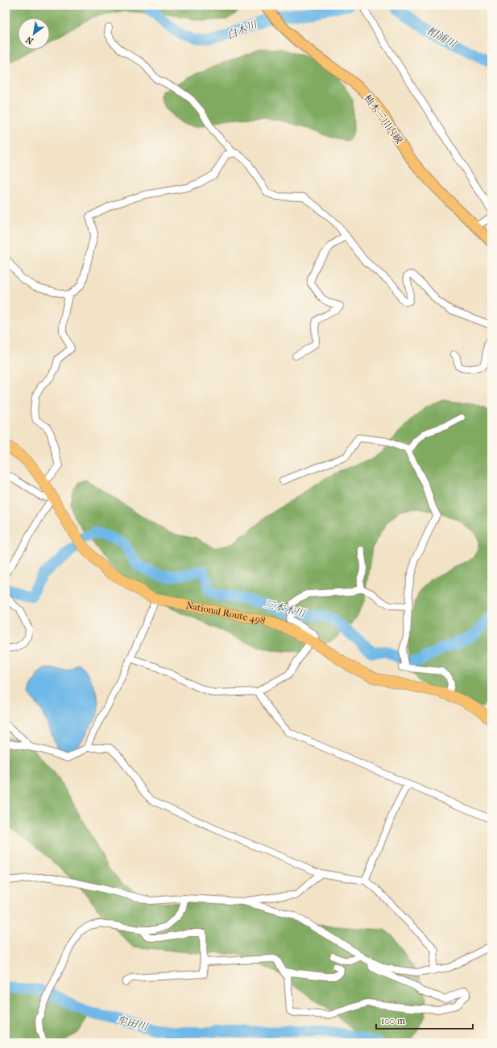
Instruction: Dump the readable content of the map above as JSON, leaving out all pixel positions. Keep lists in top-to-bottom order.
{
  "streets": {
    "highway": ["National Route 498"],
    "main road": ["柚木三川内線"]
  },
  "water": [
    "白木川",
    "相浦川",
    "三本木川",
    "牟田川"
  ],
  "scale_bar": "100 m",
  "north": "bottom left"
}
